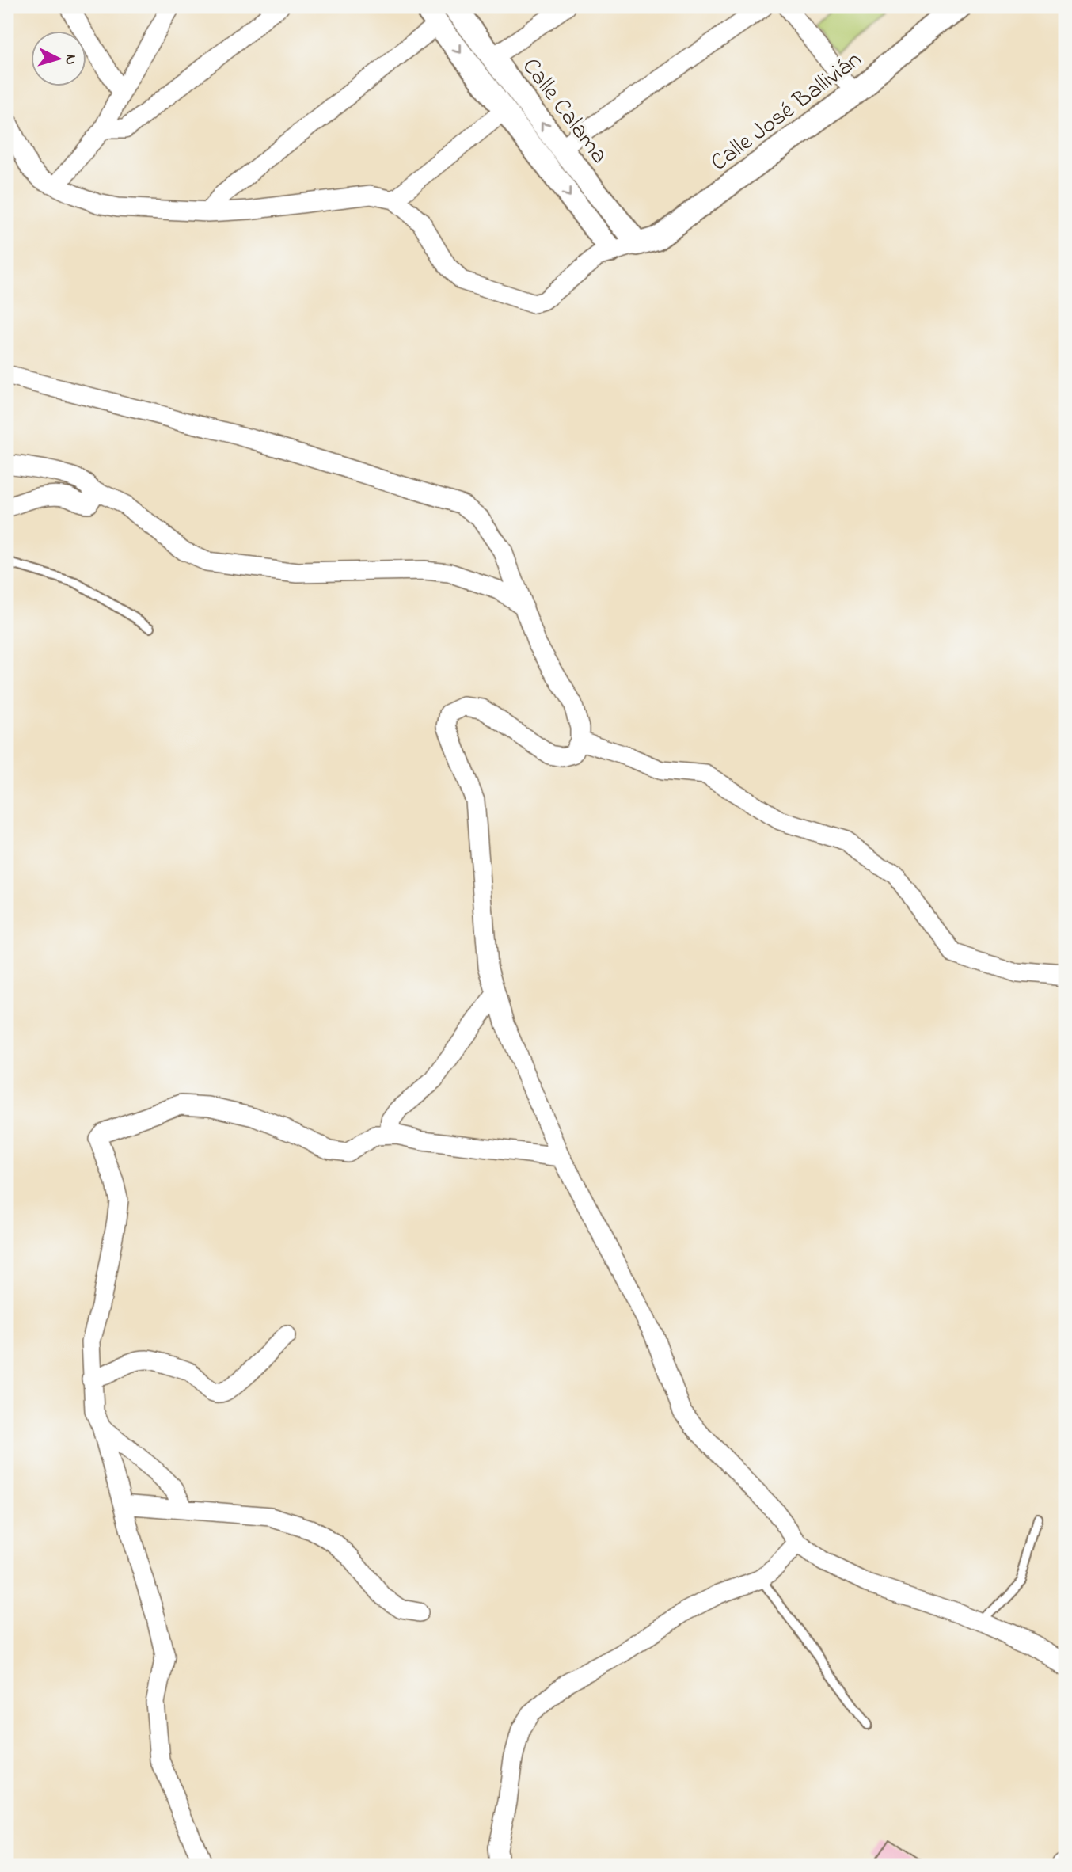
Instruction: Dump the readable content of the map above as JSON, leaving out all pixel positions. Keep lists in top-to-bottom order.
{
  "streets": {
    "street": ["Calle Calama", "Calle José Ballivián"]
  },
  "crossings": [
    ["Calle Calama", "Calle José Ballivián"]
  ],
  "north": "right"
}
